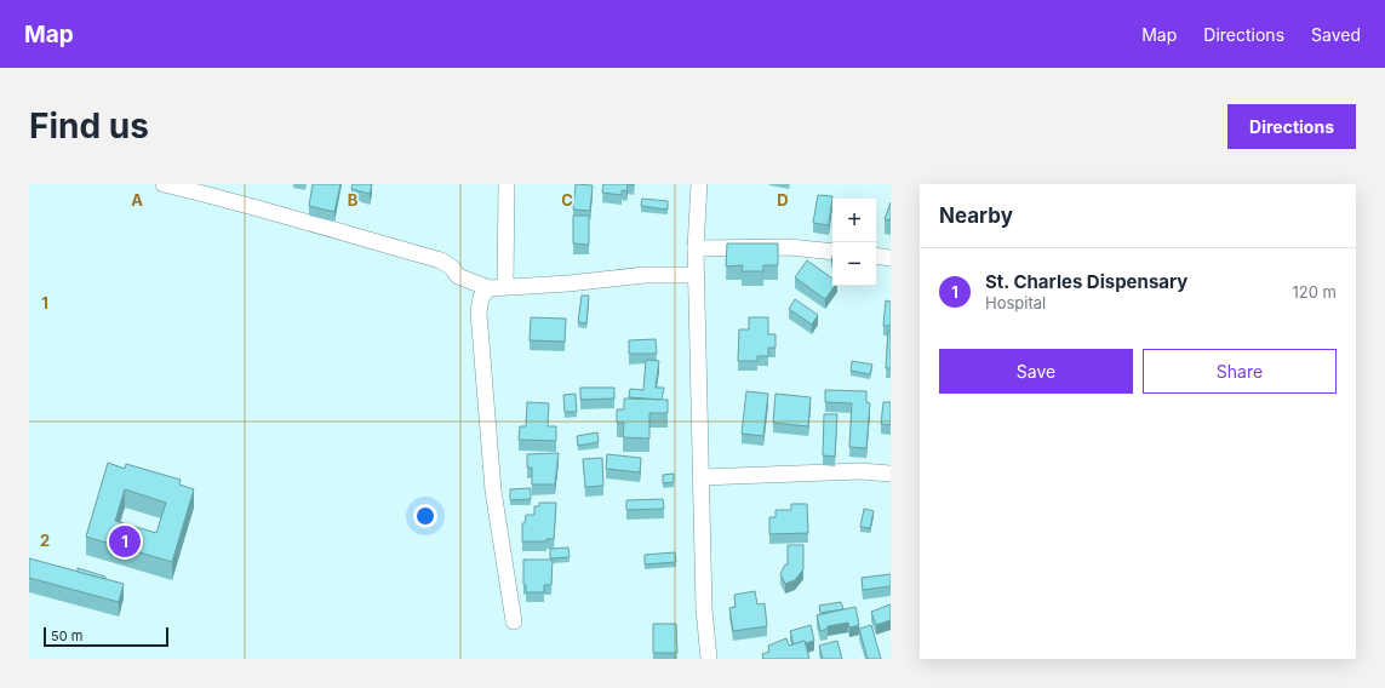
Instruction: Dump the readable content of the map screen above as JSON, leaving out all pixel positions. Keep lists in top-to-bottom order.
{
  "scale_bar": "50 m",
  "page": {
    "header": "Map",
    "nav": ["Map", "Directions", "Saved"],
    "buttons": [
      "Directions",
      ["Save", "Share"]
    ],
    "title": "Find us",
    "heading": "Nearby",
    "map_buttons": ["+", "−"],
    "list": [
      {
        "mark": "1",
        "name": "St. Charles Dispensary",
        "note": "Hospital",
        "value": "120 m"
      }
    ],
    "pins": "1",
    "scale": "50 m"
  },
  "grid": {
    "columns": [
      "A",
      "B",
      "C",
      "D"
    ],
    "rows": ["1", "2"]
  }
}
